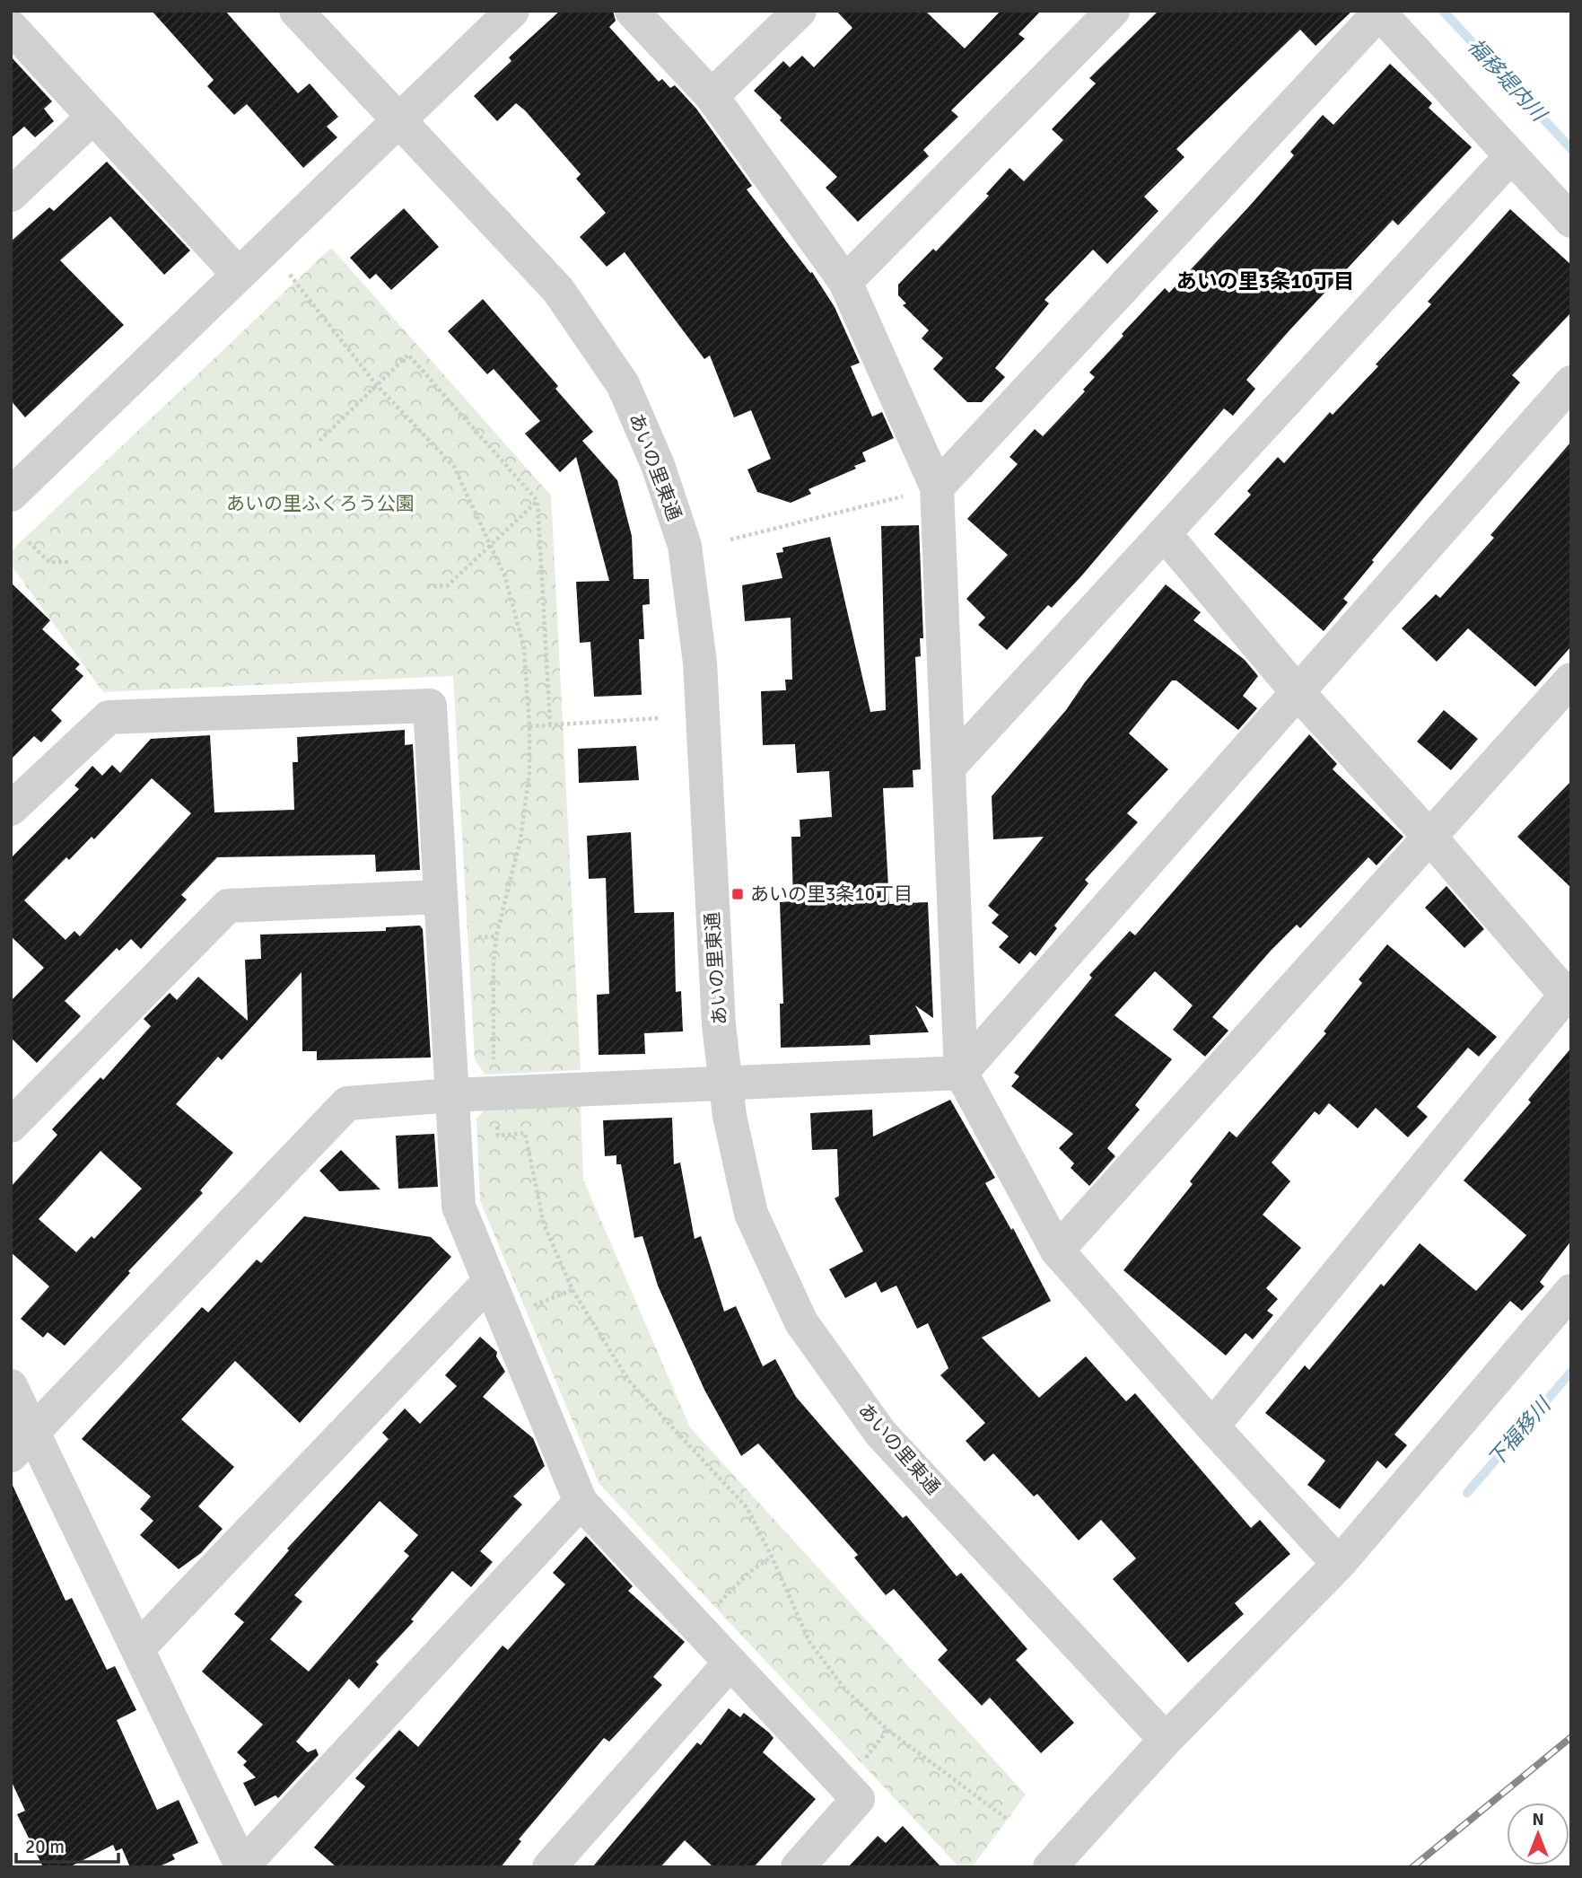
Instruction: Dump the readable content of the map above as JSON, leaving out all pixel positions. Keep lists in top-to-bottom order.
{
  "streets": {
    "street": ["あいの里東通"]
  },
  "districts": ["あいの里3条10丁目"],
  "water": ["福移堤内川", "下福移川"],
  "parks": ["あいの里ふくろう公園"],
  "places": {
    "transit": ["あいの里3条10丁目"]
  },
  "scale_bar": "20 m",
  "north": "top"
}
